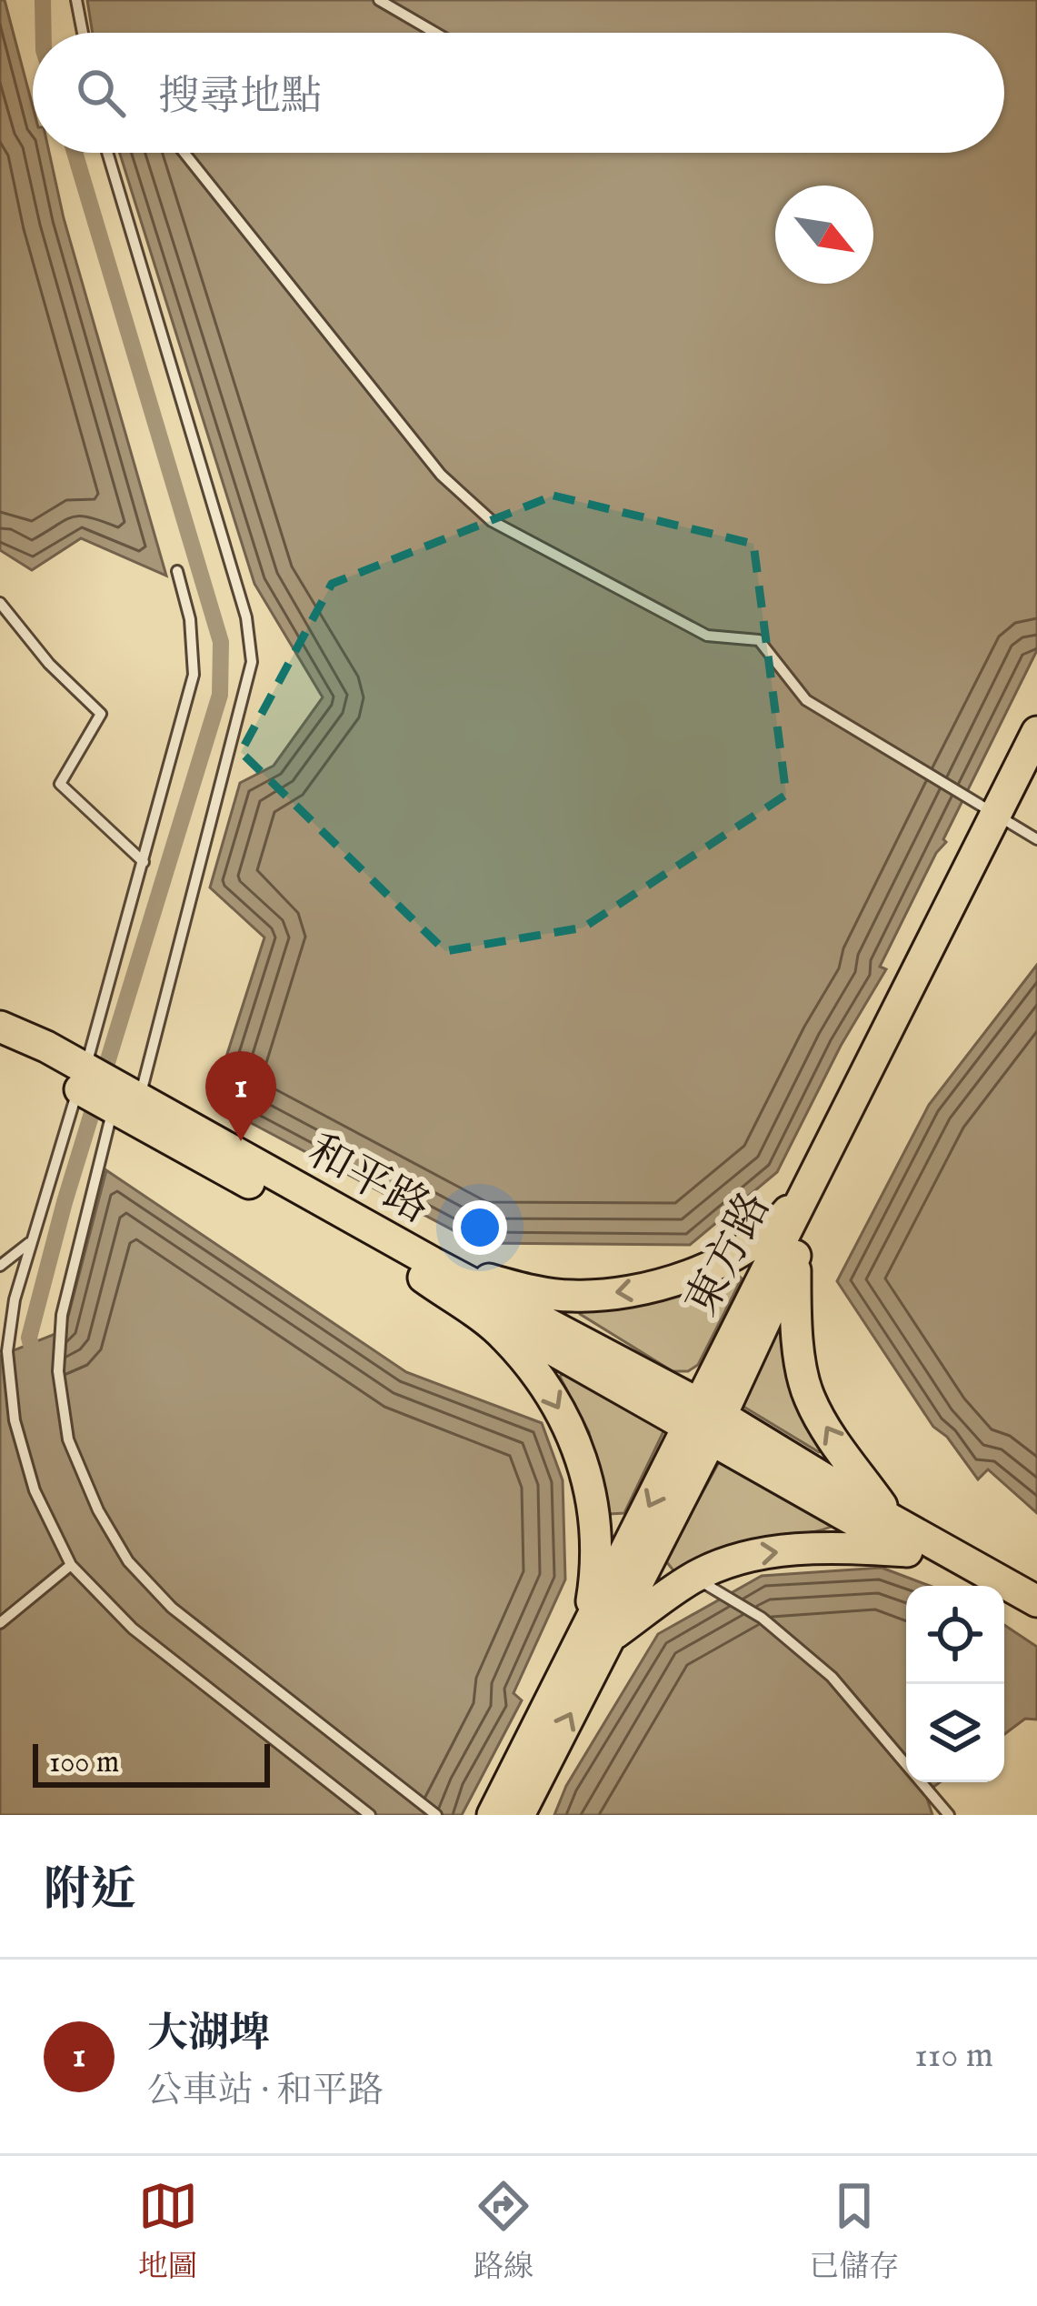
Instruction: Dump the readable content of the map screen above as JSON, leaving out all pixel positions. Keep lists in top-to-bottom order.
{
  "streets": {
    "main road": ["和平路", "東方路"]
  },
  "crossings": [
    ["和平路", "東方路"]
  ],
  "scale_bar": "100 m",
  "north": "bottom right",
  "page": {
    "search": "搜尋地點",
    "pins": "1",
    "scale": "100 m",
    "heading": "附近",
    "list": [
      {
        "mark": "1",
        "name": "大湖埤",
        "note": "公車站 · 和平路",
        "value": "110 m"
      }
    ],
    "nav": ["地圖", "路線", "已儲存"]
  }
}
